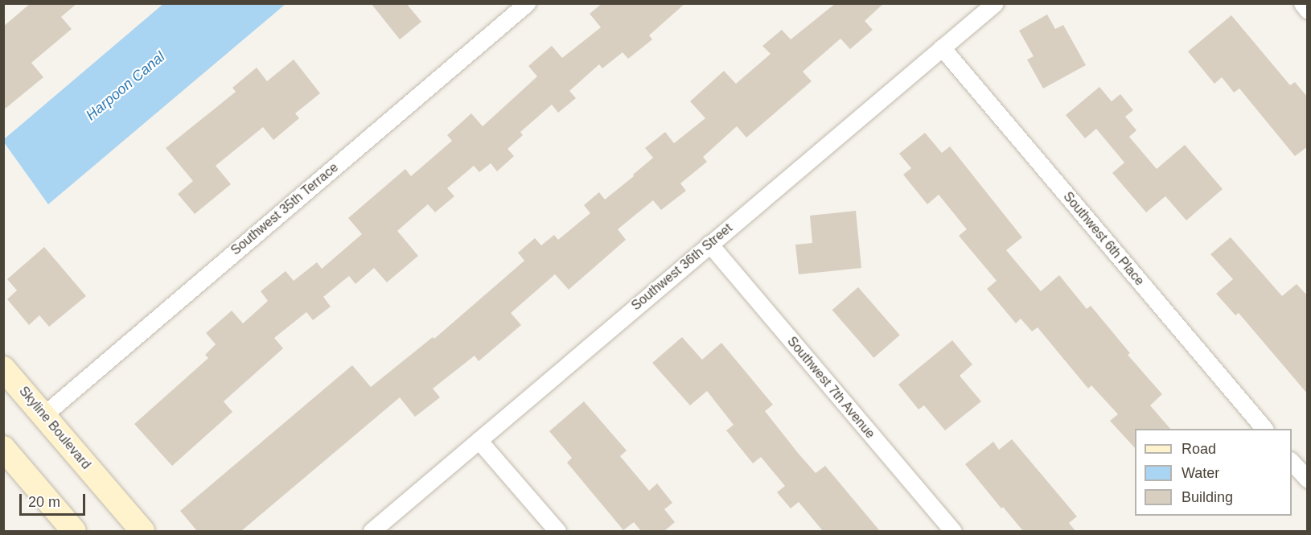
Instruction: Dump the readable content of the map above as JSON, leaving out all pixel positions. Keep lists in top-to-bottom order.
{
  "streets": {
    "street": [
      "Southwest 35th Terrace",
      "Southwest 6th Place",
      "Southwest 36th Street",
      "Southwest 7th Avenue",
      "Skyline Boulevard"
    ]
  },
  "crossings": [
    ["Southwest 35th Terrace", "Skyline Boulevard"],
    ["Southwest 6th Place", "Southwest 36th Street"],
    ["Southwest 36th Street", "Southwest 7th Avenue"]
  ],
  "water": ["Harpoon Canal"],
  "legend": ["Road", "Water", "Building"],
  "scale_bar": "20 m"
}
